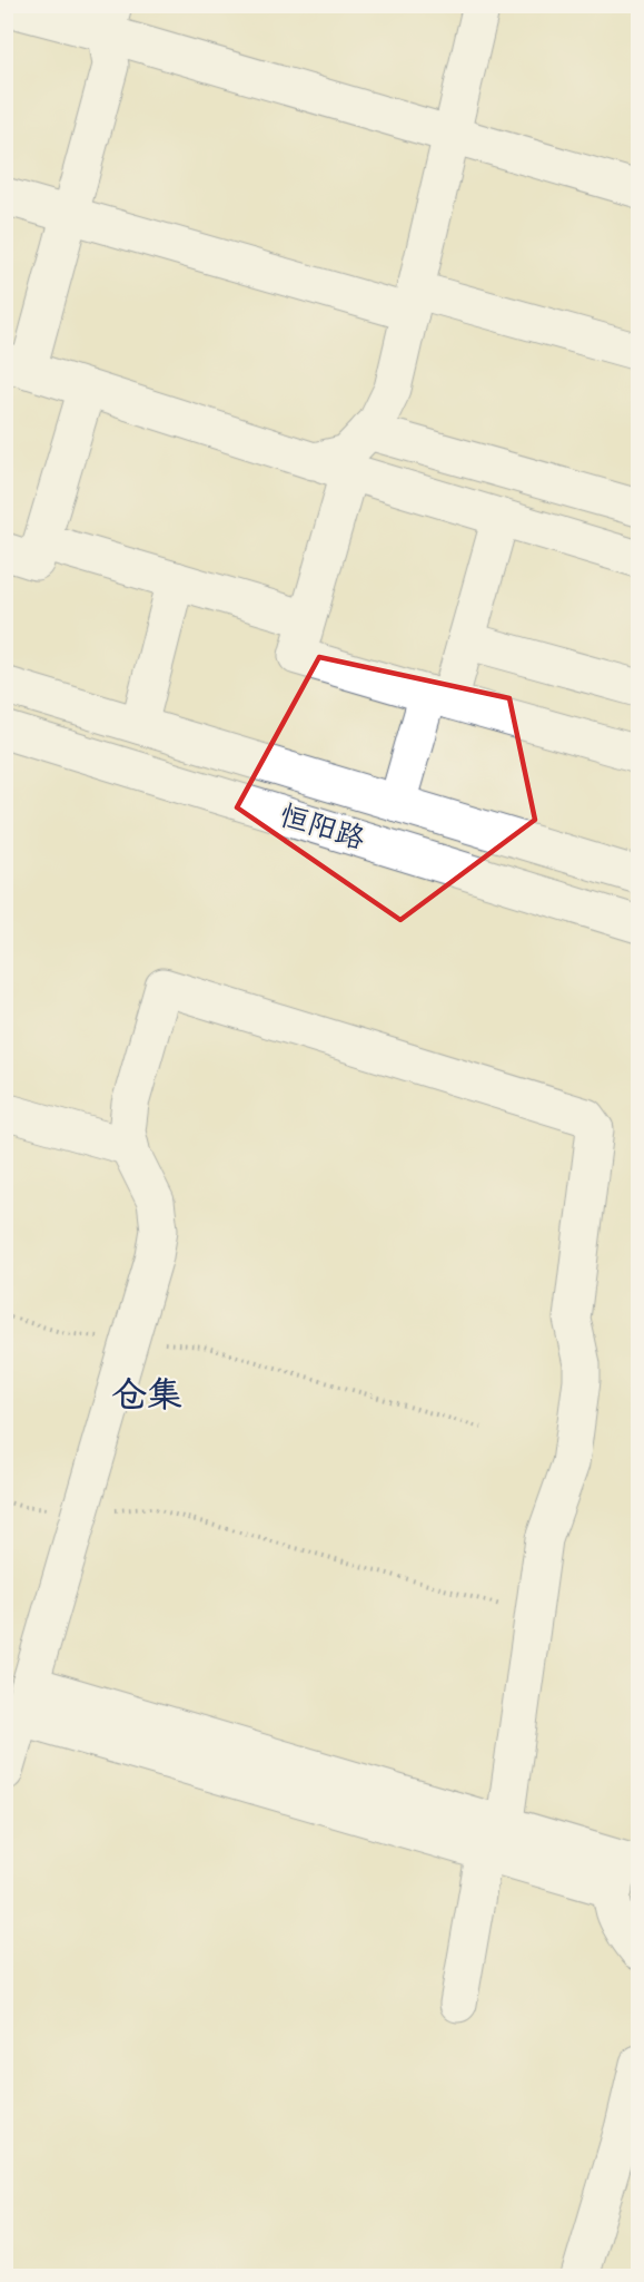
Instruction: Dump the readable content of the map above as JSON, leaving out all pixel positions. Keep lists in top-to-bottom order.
{
  "streets": {
    "street": ["恒阳路"]
  },
  "districts": ["仓集"]
}
